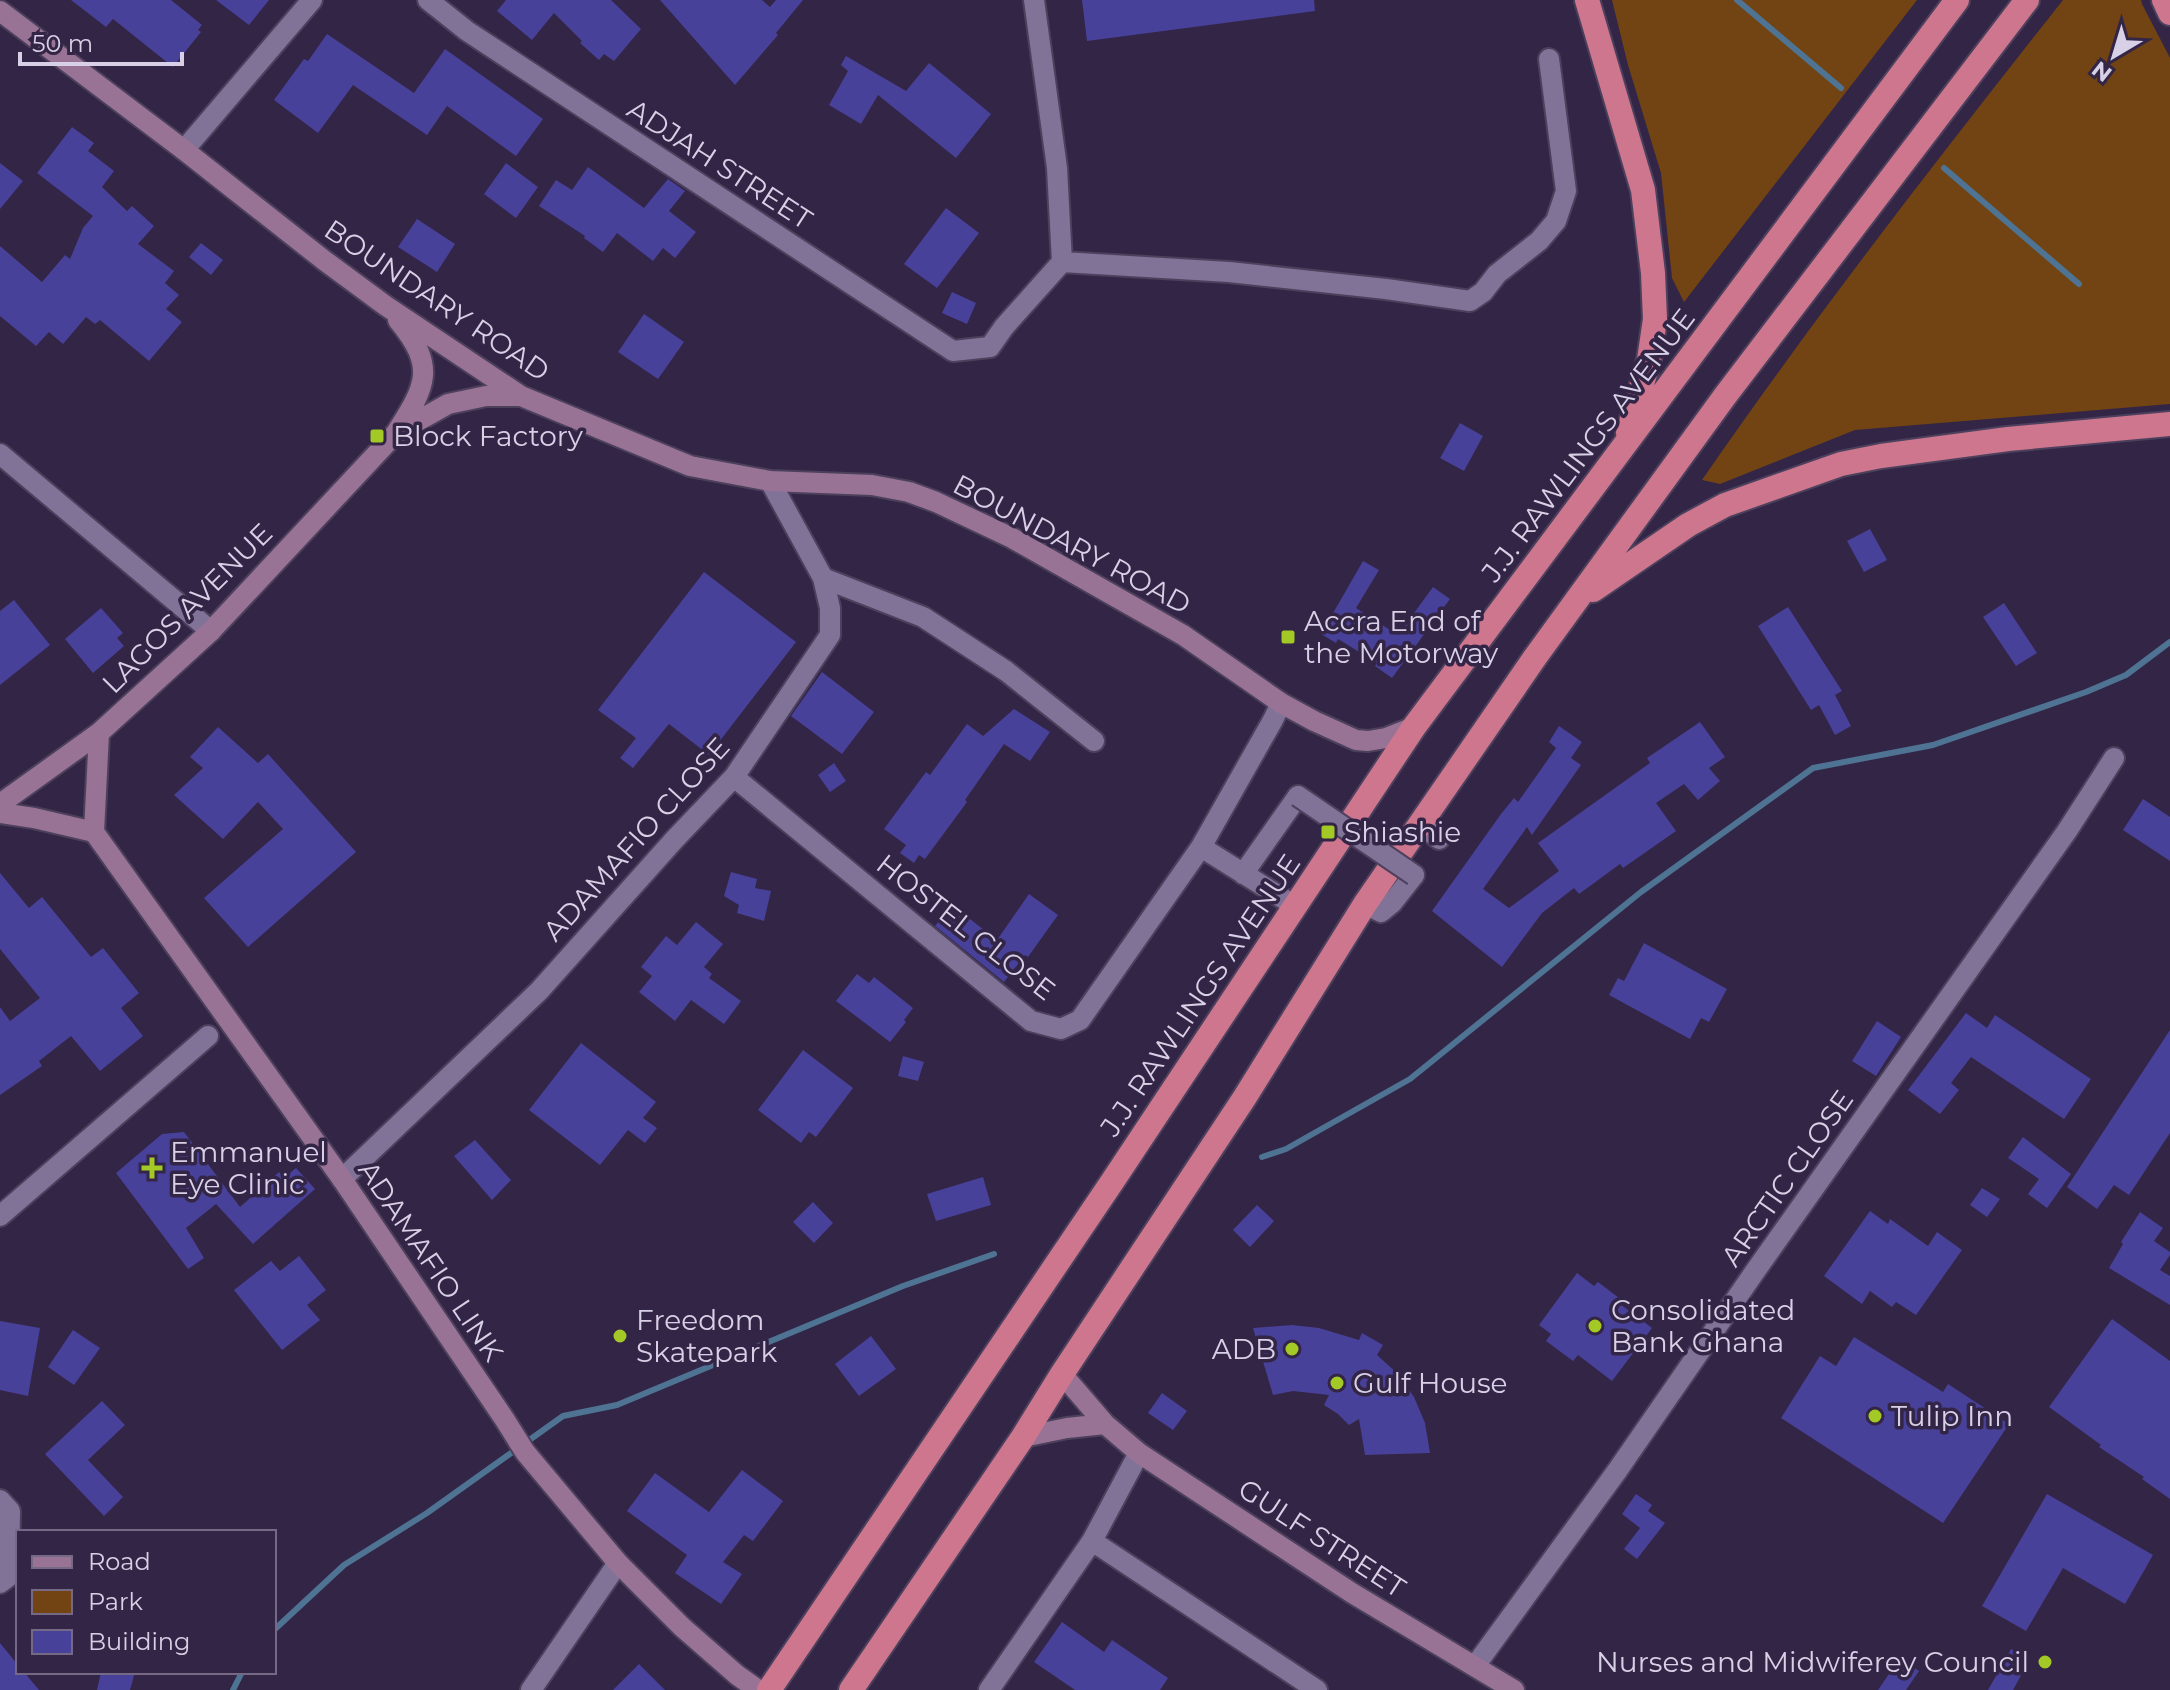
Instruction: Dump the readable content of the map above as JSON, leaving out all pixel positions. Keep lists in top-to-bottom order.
{
  "streets": {
    "highway": ["J.J. RAWLINGS AVENUE"],
    "street": [
      "ADJAH STREET",
      "BOUNDARY ROAD",
      "LAGOS AVENUE",
      "ADAMAFIO CLOSE",
      "HOSTEL CLOSE",
      "ARCTIC CLOSE",
      "ADAMAFIO LINK",
      "GULF STREET"
    ]
  },
  "crossings": [
    ["BOUNDARY ROAD", "J.J. RAWLINGS AVENUE"],
    ["BOUNDARY ROAD", "LAGOS AVENUE"],
    ["BOUNDARY ROAD", "ADAMAFIO CLOSE"],
    ["BOUNDARY ROAD", "HOSTEL CLOSE"],
    ["ADAMAFIO CLOSE", "HOSTEL CLOSE"],
    ["ADAMAFIO CLOSE", "ADAMAFIO LINK"],
    ["ARCTIC CLOSE", "GULF STREET"]
  ],
  "places": {
    "transit": ["Block Factory", "Accra End of the Motorway", "Shiashie"],
    "health": ["Emmanuel Eye Clinic"],
    "other": [
      "Consolidated Bank Ghana",
      "Freedom Skatepark",
      "ADB",
      "Gulf House",
      "Tulip Inn",
      "Nurses and Midwiferey Council"
    ]
  },
  "legend": ["Road", "Park", "Building"],
  "scale_bar": "50 m",
  "north": "bottom left"
}
